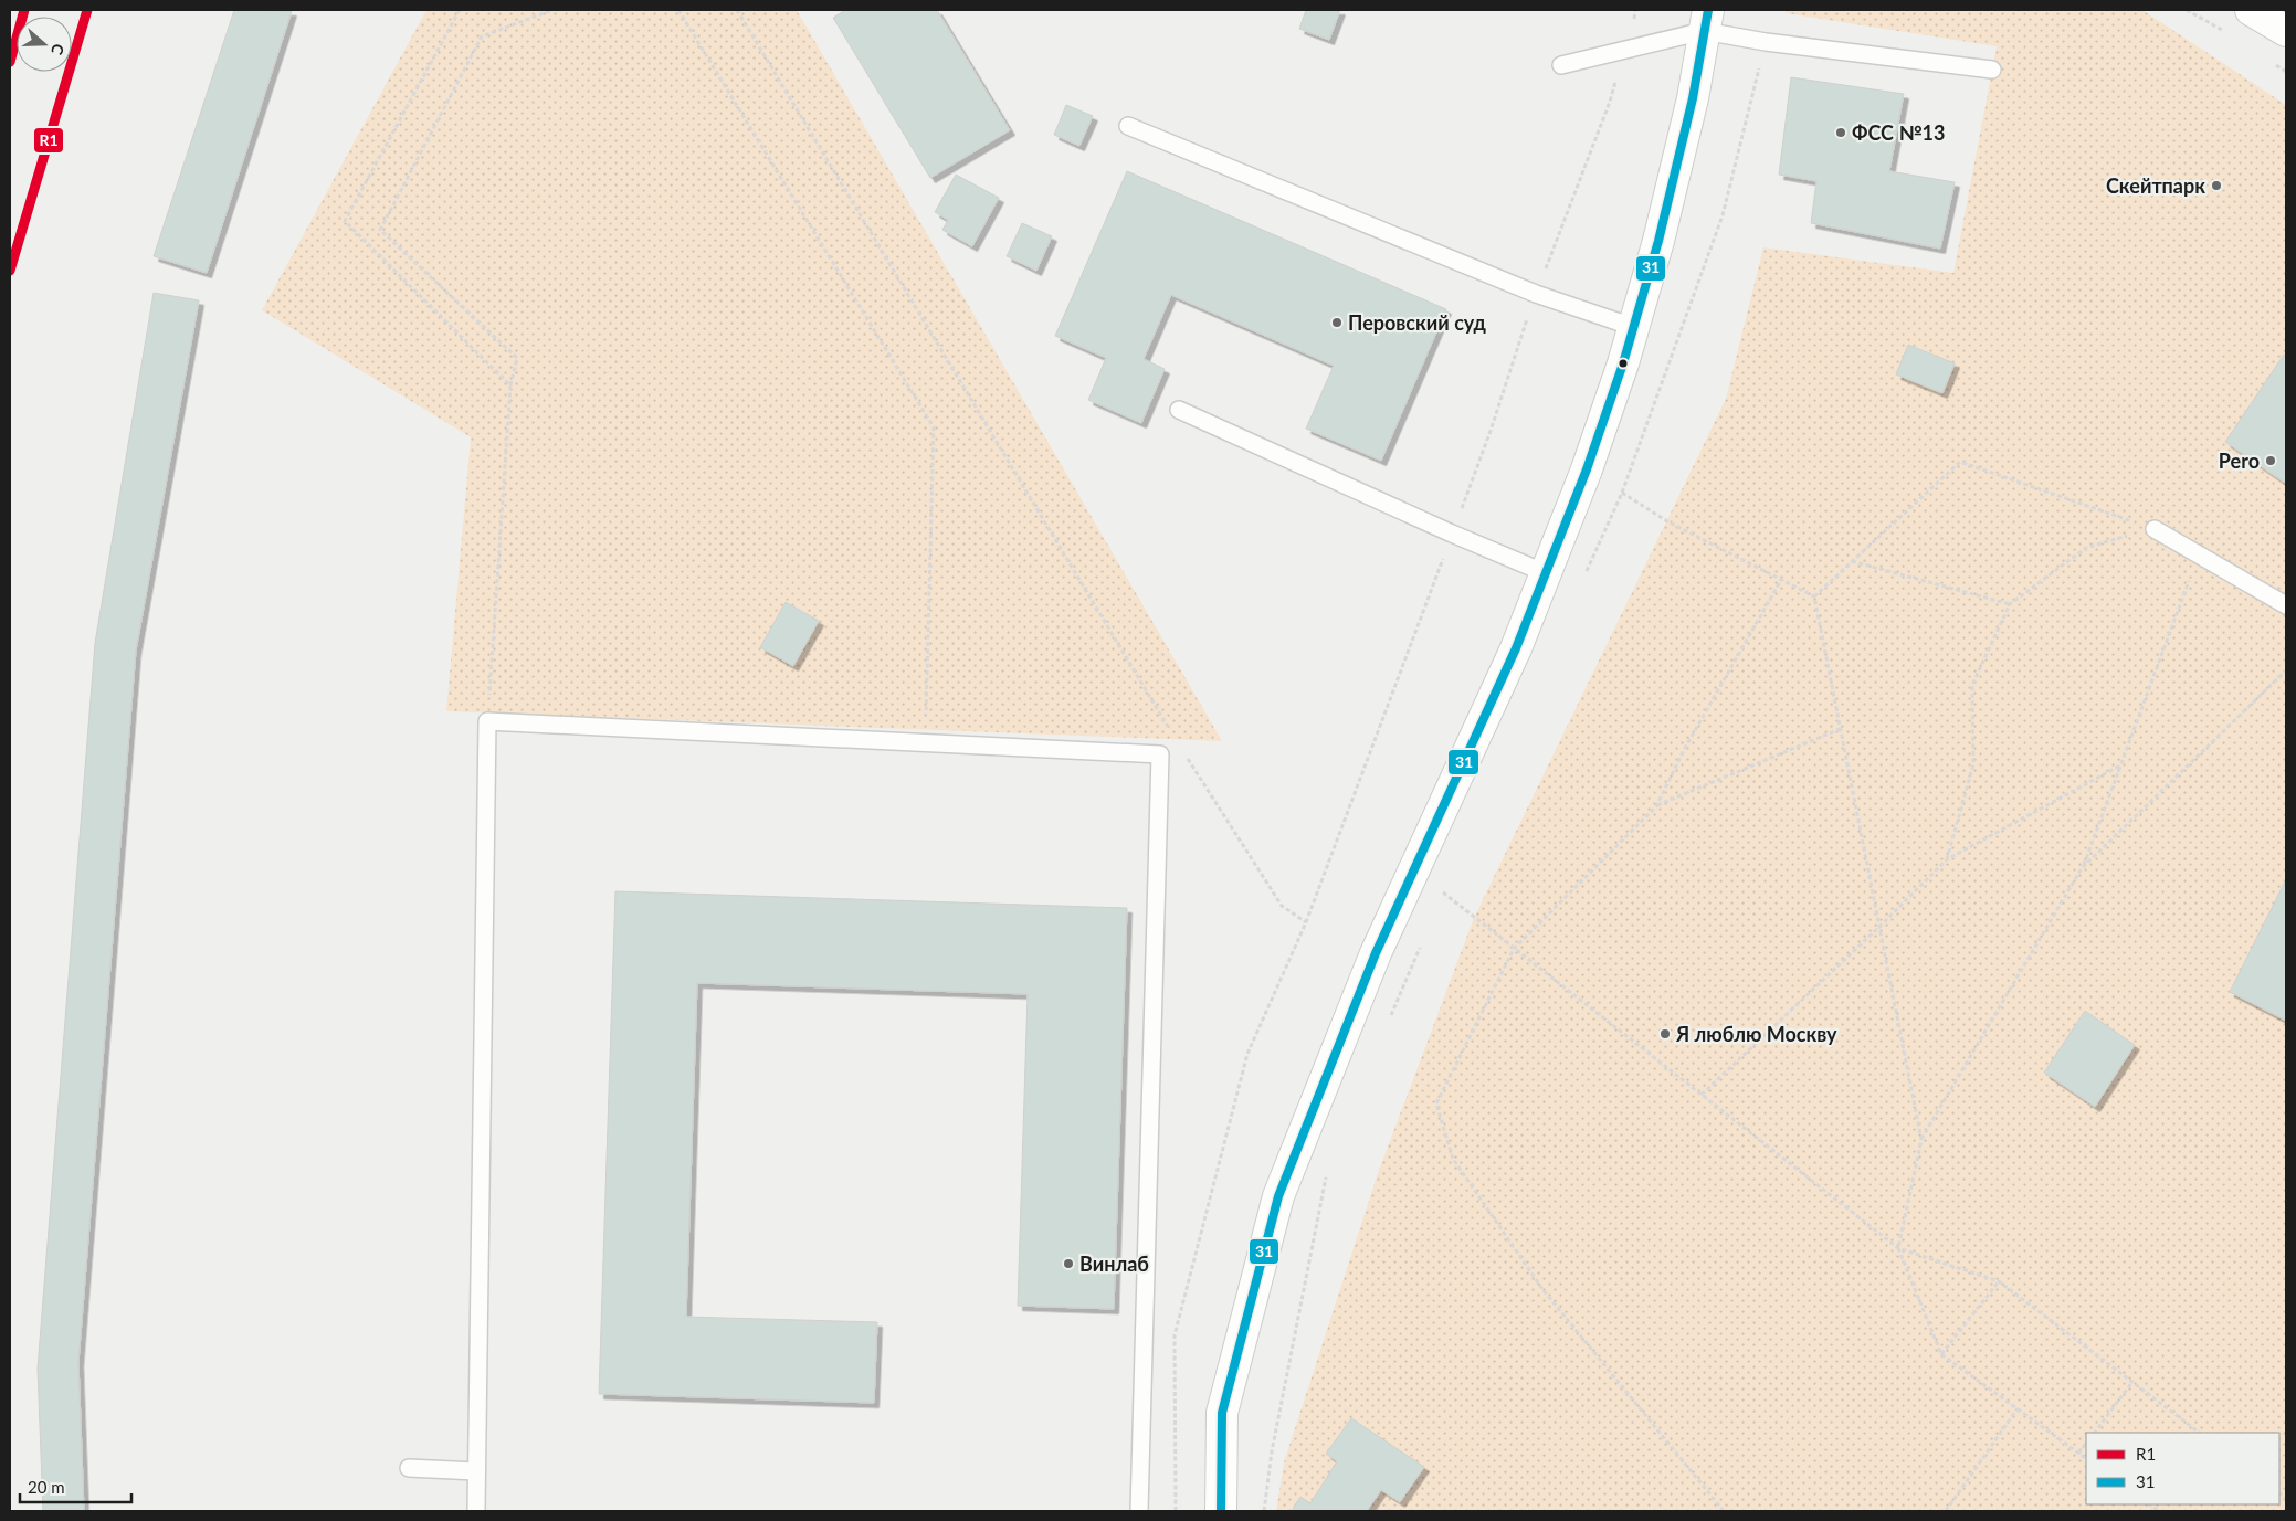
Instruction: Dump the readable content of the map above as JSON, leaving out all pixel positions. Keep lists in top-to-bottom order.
{
  "places": [
    "ФСС №13",
    "Скейтпарк",
    "Перовский суд",
    "Pero",
    "Я люблю Москву",
    "Винлаб"
  ],
  "lines": ["transit line R1", "transit line 31"],
  "legend": ["R1", "31"],
  "scale_bar": "20 m",
  "north": "right"
}
